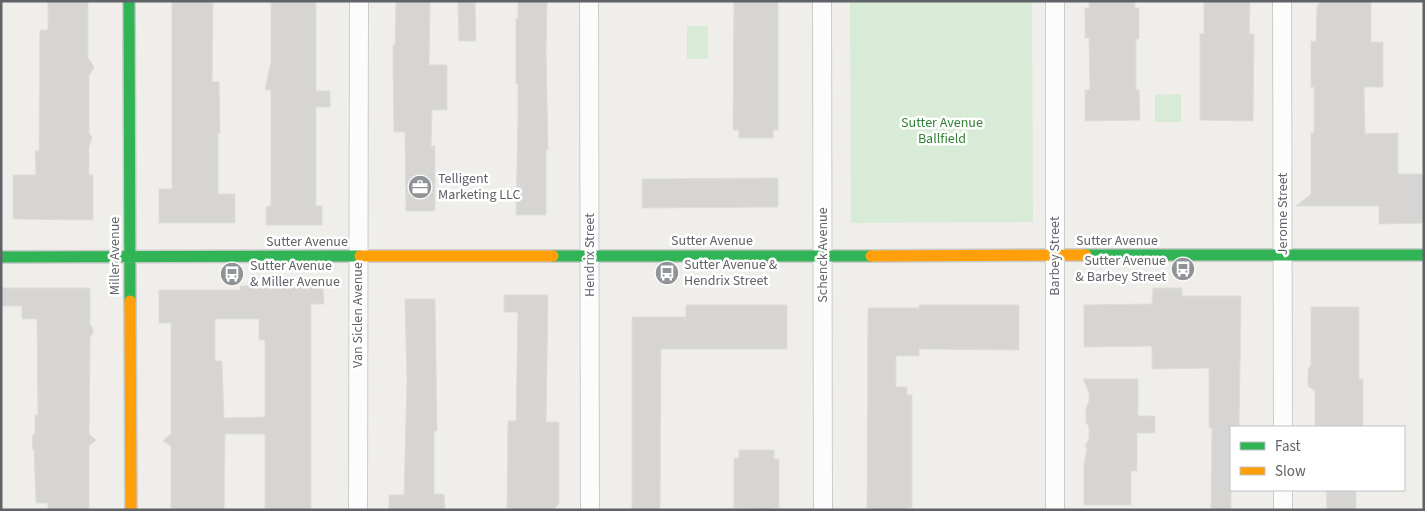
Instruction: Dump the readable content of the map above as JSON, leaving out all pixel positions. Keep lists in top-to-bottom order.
{
  "streets": {
    "street": [
      "Jerome Street",
      "Sutter Avenue",
      "Hendrix Street",
      "Schenck Avenue",
      "Miller Avenue",
      "Barbey Street",
      "Van Siclen Avenue"
    ]
  },
  "crossings": [
    ["Jerome Street", "Sutter Avenue"],
    ["Sutter Avenue", "Hendrix Street"],
    ["Sutter Avenue", "Schenck Avenue"],
    ["Sutter Avenue", "Miller Avenue"],
    ["Sutter Avenue", "Barbey Street"],
    ["Sutter Avenue", "Van Siclen Avenue"]
  ],
  "parks": ["Sutter Avenue Ballfield"],
  "places": {
    "office": ["Telligent Marketing LLC"],
    "bus stop": ["Sutter Avenue & Barbey Street", "Sutter Avenue & Hendrix Street", "Sutter Avenue & Miller Avenue"]
  },
  "legend": ["Fast", "Slow"]
}
